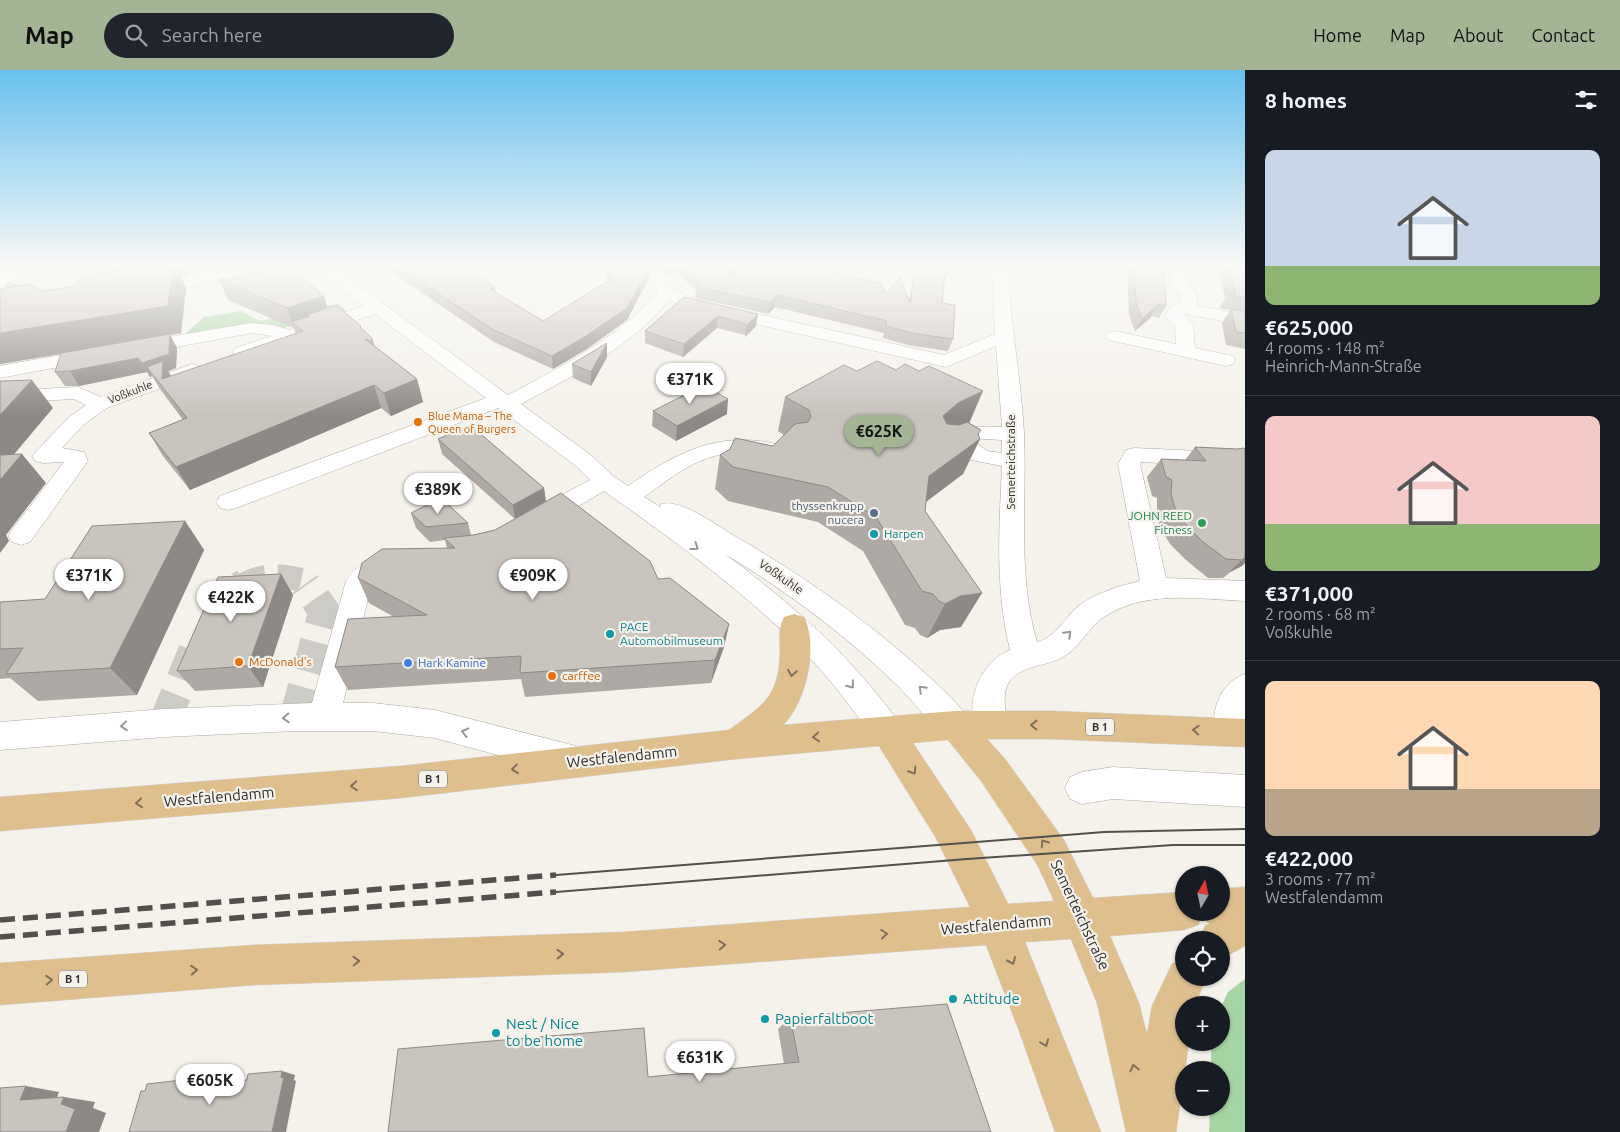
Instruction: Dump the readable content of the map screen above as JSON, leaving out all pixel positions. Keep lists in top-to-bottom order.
{
  "streets": {
    "main road": ["Semerteichstraße", "B 1", "Westfalendamm"],
    "street": ["Voßkuhle"]
  },
  "crossings": [
    ["Voßkuhle", "Semerteichstraße"],
    ["Voßkuhle", "Westfalendamm"],
    ["Semerteichstraße", "Westfalendamm"]
  ],
  "one_way": ["Semerteichstraße"],
  "places": [
    "Blue Mama – The Queen of Burgers",
    "thyssenkrupp nucera",
    "JOHN REED Fitness",
    "Harpen",
    "PACE Automobilmuseum",
    "McDonald's",
    "Hark Kamine",
    "carffee",
    "Attitude",
    "Papierfaltboot",
    "Nest / Nice to be home"
  ],
  "north": "top",
  "page": {
    "header": "Map",
    "search": "Search here",
    "nav": [
      "Home",
      "Map",
      "About",
      "Contact"
    ],
    "heading": "8 homes",
    "list": [
      {
        "name": "€625,000",
        "note": "4 rooms · 148 m² · Heinrich-Mann-Straße"
      },
      {
        "name": "€371,000",
        "note": "2 rooms · 68 m² · Voßkuhle"
      },
      {
        "name": "€422,000",
        "note": "3 rooms · 77 m² · Westfalendamm"
      }
    ],
    "price": [
      "€371K",
      "€625K",
      "€389K",
      "€371K",
      "€909K",
      "€422K",
      "€631K",
      "€605K"
    ],
    "map_buttons": ["+", "−"]
  }
}
